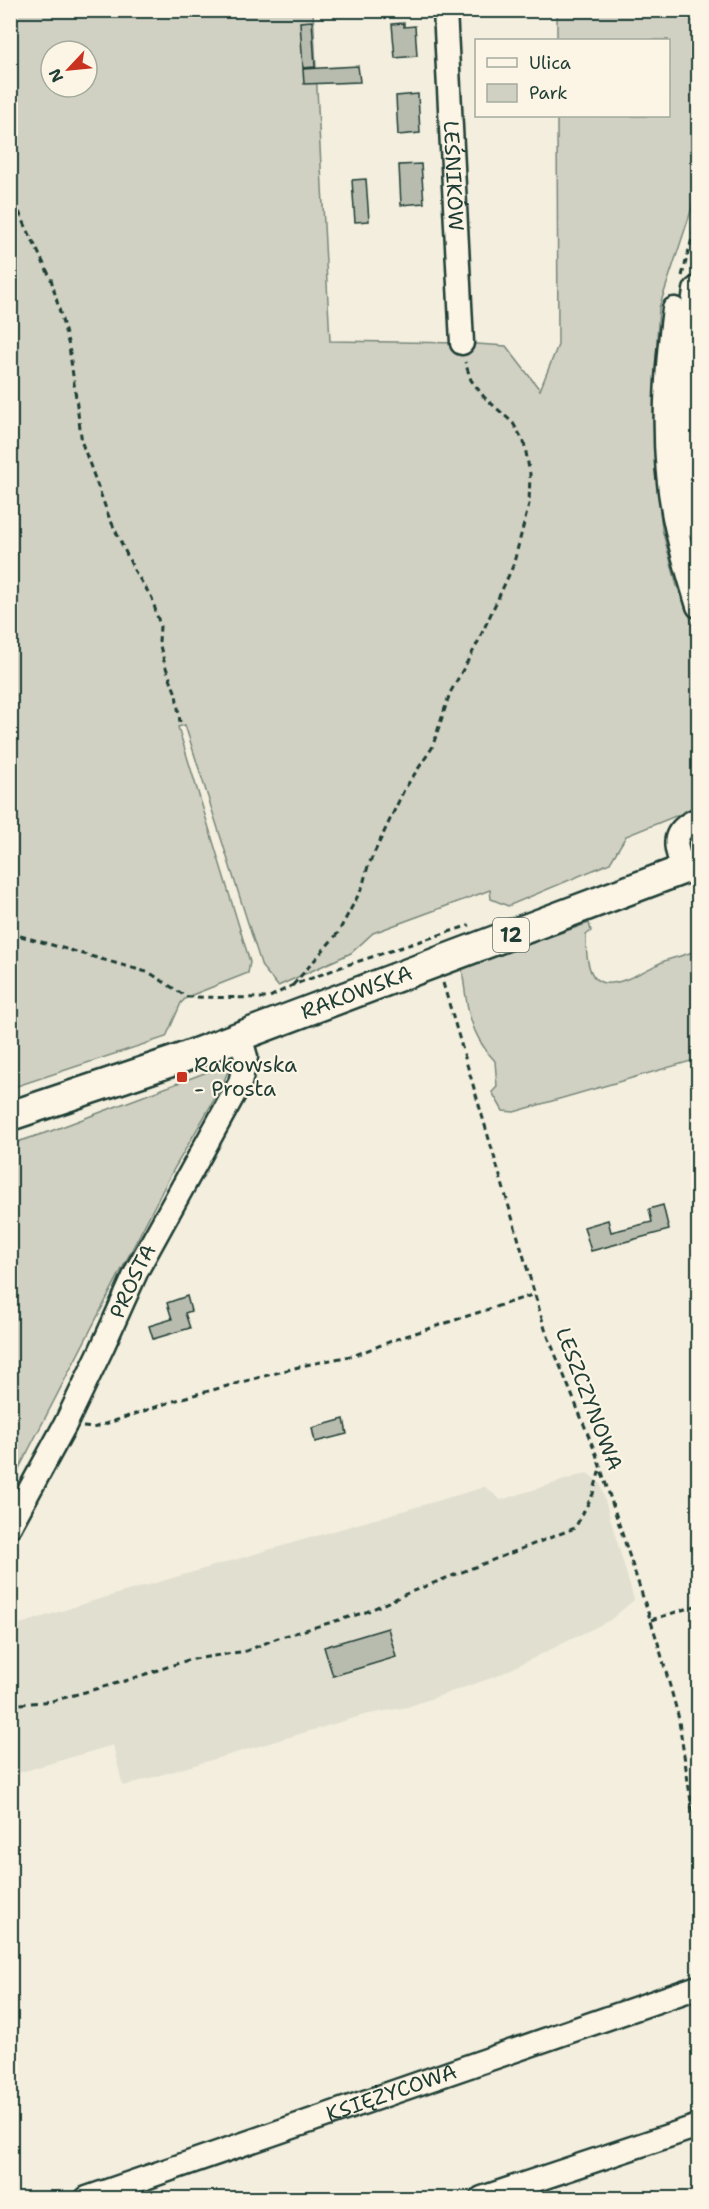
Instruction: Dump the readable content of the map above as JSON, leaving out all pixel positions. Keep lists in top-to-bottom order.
{
  "streets": {
    "main road": ["12", "RAKOWSKA"],
    "street": ["LEŚNIKÓW", "PROSTA", "KSIĘŻYCOWA"],
    "path": ["LESZCZYNOWA"]
  },
  "crossings": [
    ["RAKOWSKA", "PROSTA"],
    ["RAKOWSKA", "LESZCZYNOWA"]
  ],
  "places": {
    "transit": ["Rakowska - Prosta"]
  },
  "legend": ["Ulica", "Park"],
  "north": "bottom left"
}
